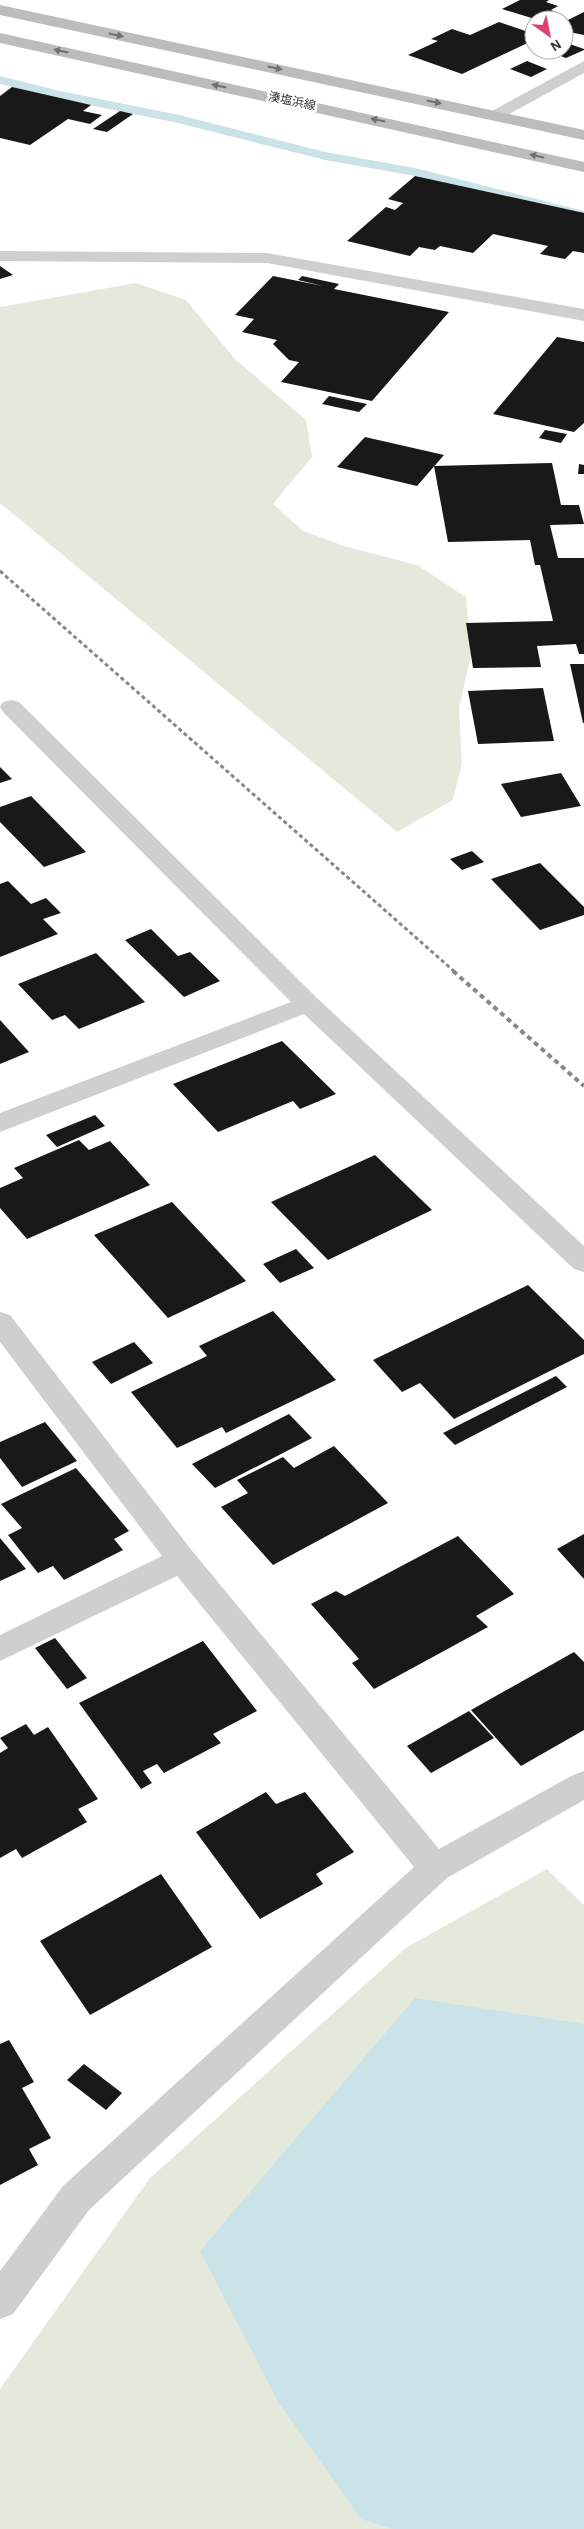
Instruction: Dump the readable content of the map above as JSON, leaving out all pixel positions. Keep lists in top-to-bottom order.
{
  "streets": {
    "main road": ["湊塩浜線"]
  },
  "north": "bottom right"
}
